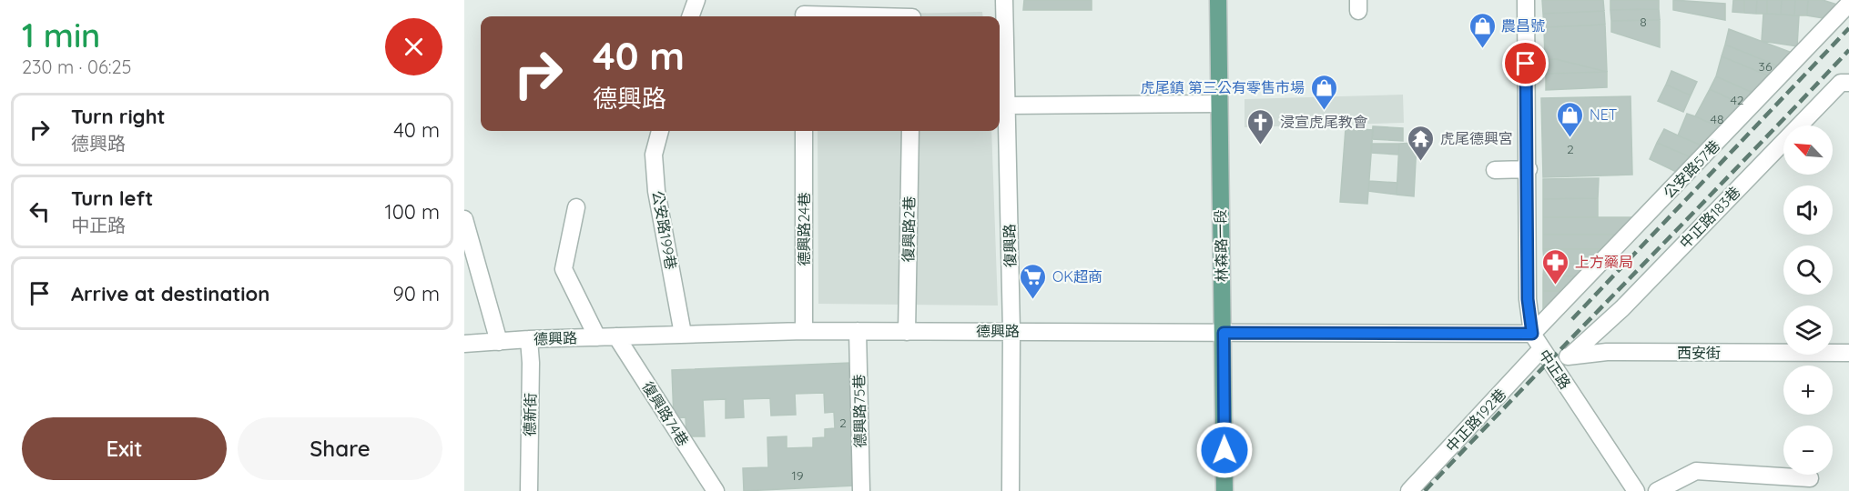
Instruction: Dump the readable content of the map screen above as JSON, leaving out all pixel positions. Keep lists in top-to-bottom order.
{
  "streets": {
    "main road": ["林森路一段"],
    "street": [
      "公安路57巷",
      "中正路183巷",
      "德興路24巷",
      "復興路2巷",
      "公安路199巷",
      "復興路",
      "德興路",
      "西安街",
      "中正路",
      "德興路75巷",
      "復興路74巷",
      "德新街",
      "中正路192巷"
    ]
  },
  "crossings": [
    ["公安路57巷", "德興路"],
    ["公安路57巷", "中正路"],
    ["中正路183巷", "西安街"],
    ["德興路24巷", "德興路"],
    ["復興路2巷", "德興路"],
    ["公安路199巷", "德興路"],
    ["復興路", "德興路"],
    ["林森路一段", "德興路"],
    ["德興路", "中正路"],
    ["德興路", "德興路75巷"],
    ["德興路", "復興路74巷"],
    ["德興路", "德新街"],
    ["西安街", "中正路"],
    ["西安街", "中正路192巷"],
    ["中正路", "中正路192巷"]
  ],
  "places": {
    "shop": ["農昌號", "虎尾鎮 第三公有零售市場", "NET"],
    "church": ["浸宣虎尾教會"],
    "temple": ["虎尾德興宮"],
    "pharmacy": ["上方藥局"],
    "supermarket": ["OK超商"]
  },
  "house_numbers": [
    "8",
    "36",
    "42",
    "48",
    "2",
    "2",
    "19"
  ],
  "north": "top left",
  "page": {
    "heading": ["1 min", "230 m · 06:25"],
    "turn": ["40 m", "德興路"],
    "list": [
      {
        "name": "Turn right",
        "note": "德興路",
        "value": "40 m"
      },
      {
        "name": "Turn left",
        "note": "中正路",
        "value": "100 m"
      },
      {
        "name": "Arrive at destination",
        "value": "90 m"
      }
    ],
    "map_buttons": ["+", "−"],
    "buttons": ["Exit", "Share"]
  }
}
